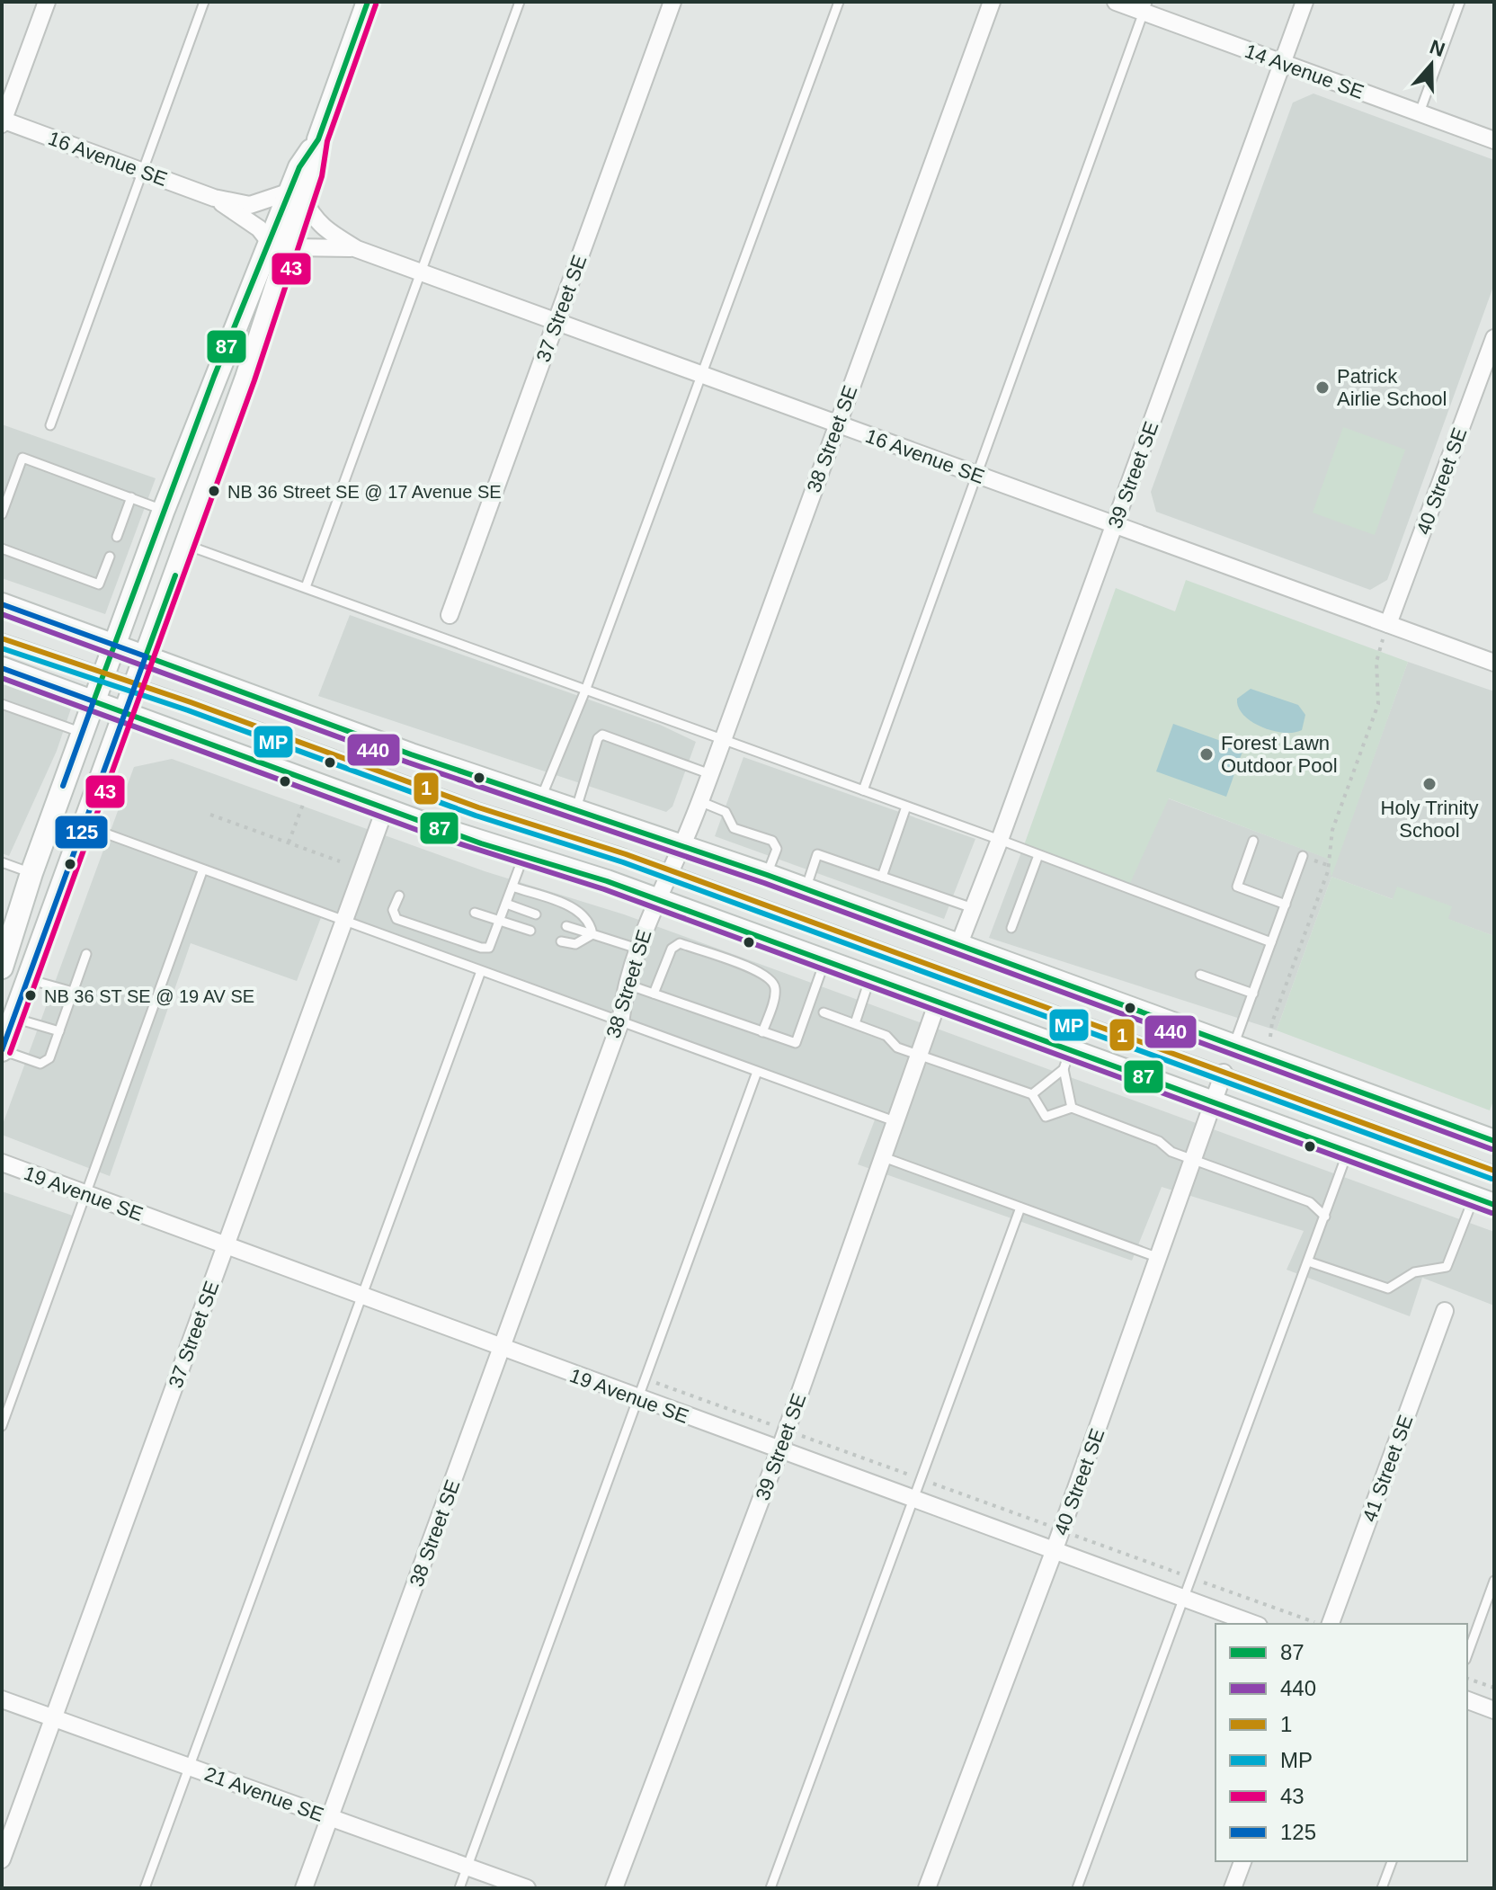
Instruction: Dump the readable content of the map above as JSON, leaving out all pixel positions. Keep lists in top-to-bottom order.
{
  "streets": {
    "street": [
      "14 Avenue SE",
      "16 Avenue SE",
      "37 Street SE",
      "38 Street SE",
      "39 Street SE",
      "40 Street SE",
      "19 Avenue SE",
      "41 Street SE",
      "21 Avenue SE"
    ]
  },
  "crossings": [
    ["14 Avenue SE", "39 Street SE"],
    ["16 Avenue SE", "37 Street SE"],
    ["16 Avenue SE", "38 Street SE"],
    ["16 Avenue SE", "39 Street SE"],
    ["16 Avenue SE", "40 Street SE"],
    ["37 Street SE", "19 Avenue SE"],
    ["37 Street SE", "21 Avenue SE"],
    ["38 Street SE", "19 Avenue SE"],
    ["38 Street SE", "21 Avenue SE"],
    ["39 Street SE", "19 Avenue SE"],
    ["40 Street SE", "19 Avenue SE"]
  ],
  "places": [
    "Patrick Airlie School",
    "NB 36 Street SE @ 17 Avenue SE",
    "Forest Lawn Outdoor Pool",
    "Holy Trinity School",
    "NB 36 ST SE @ 19 AV SE"
  ],
  "lines": [
    "transit line 87",
    "transit line 43",
    "transit line 125",
    "transit line 440",
    "transit line 1",
    "transit line MP"
  ],
  "legend": [
    "87",
    "440",
    "1",
    "MP",
    "43",
    "125"
  ],
  "north": "top"
}
